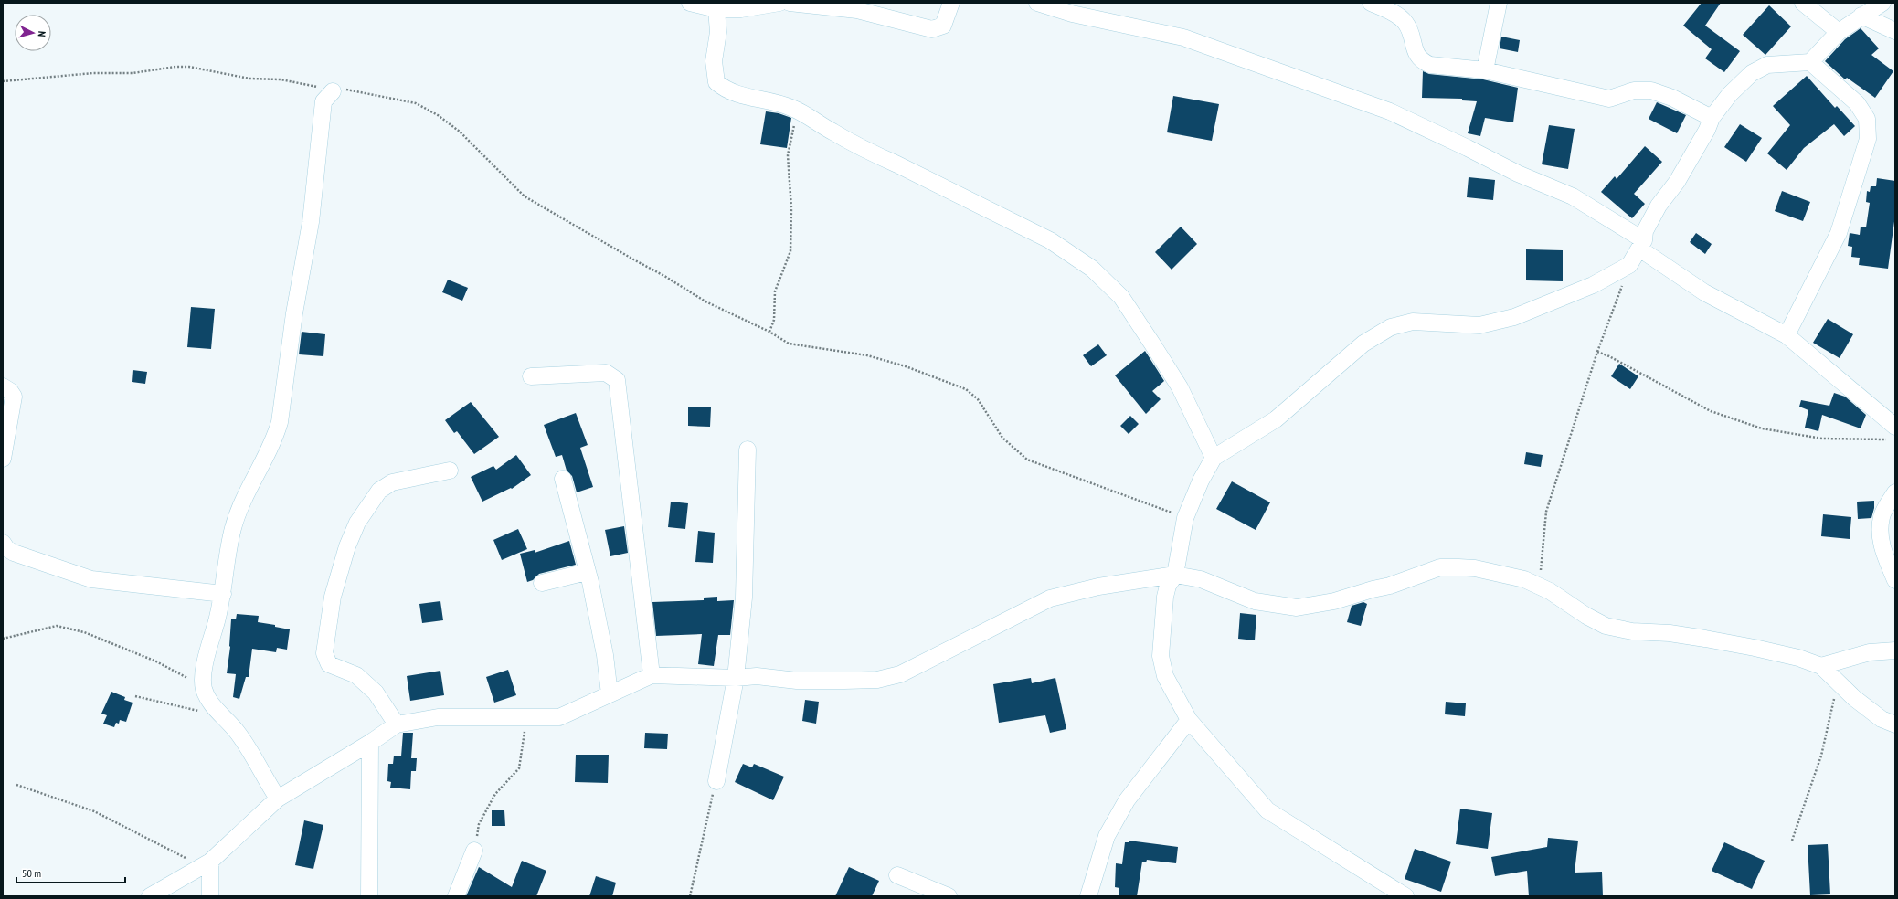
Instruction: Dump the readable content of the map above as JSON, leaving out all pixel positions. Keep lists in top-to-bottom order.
{
  "scale_bar": "50 m",
  "north": "right"
}
